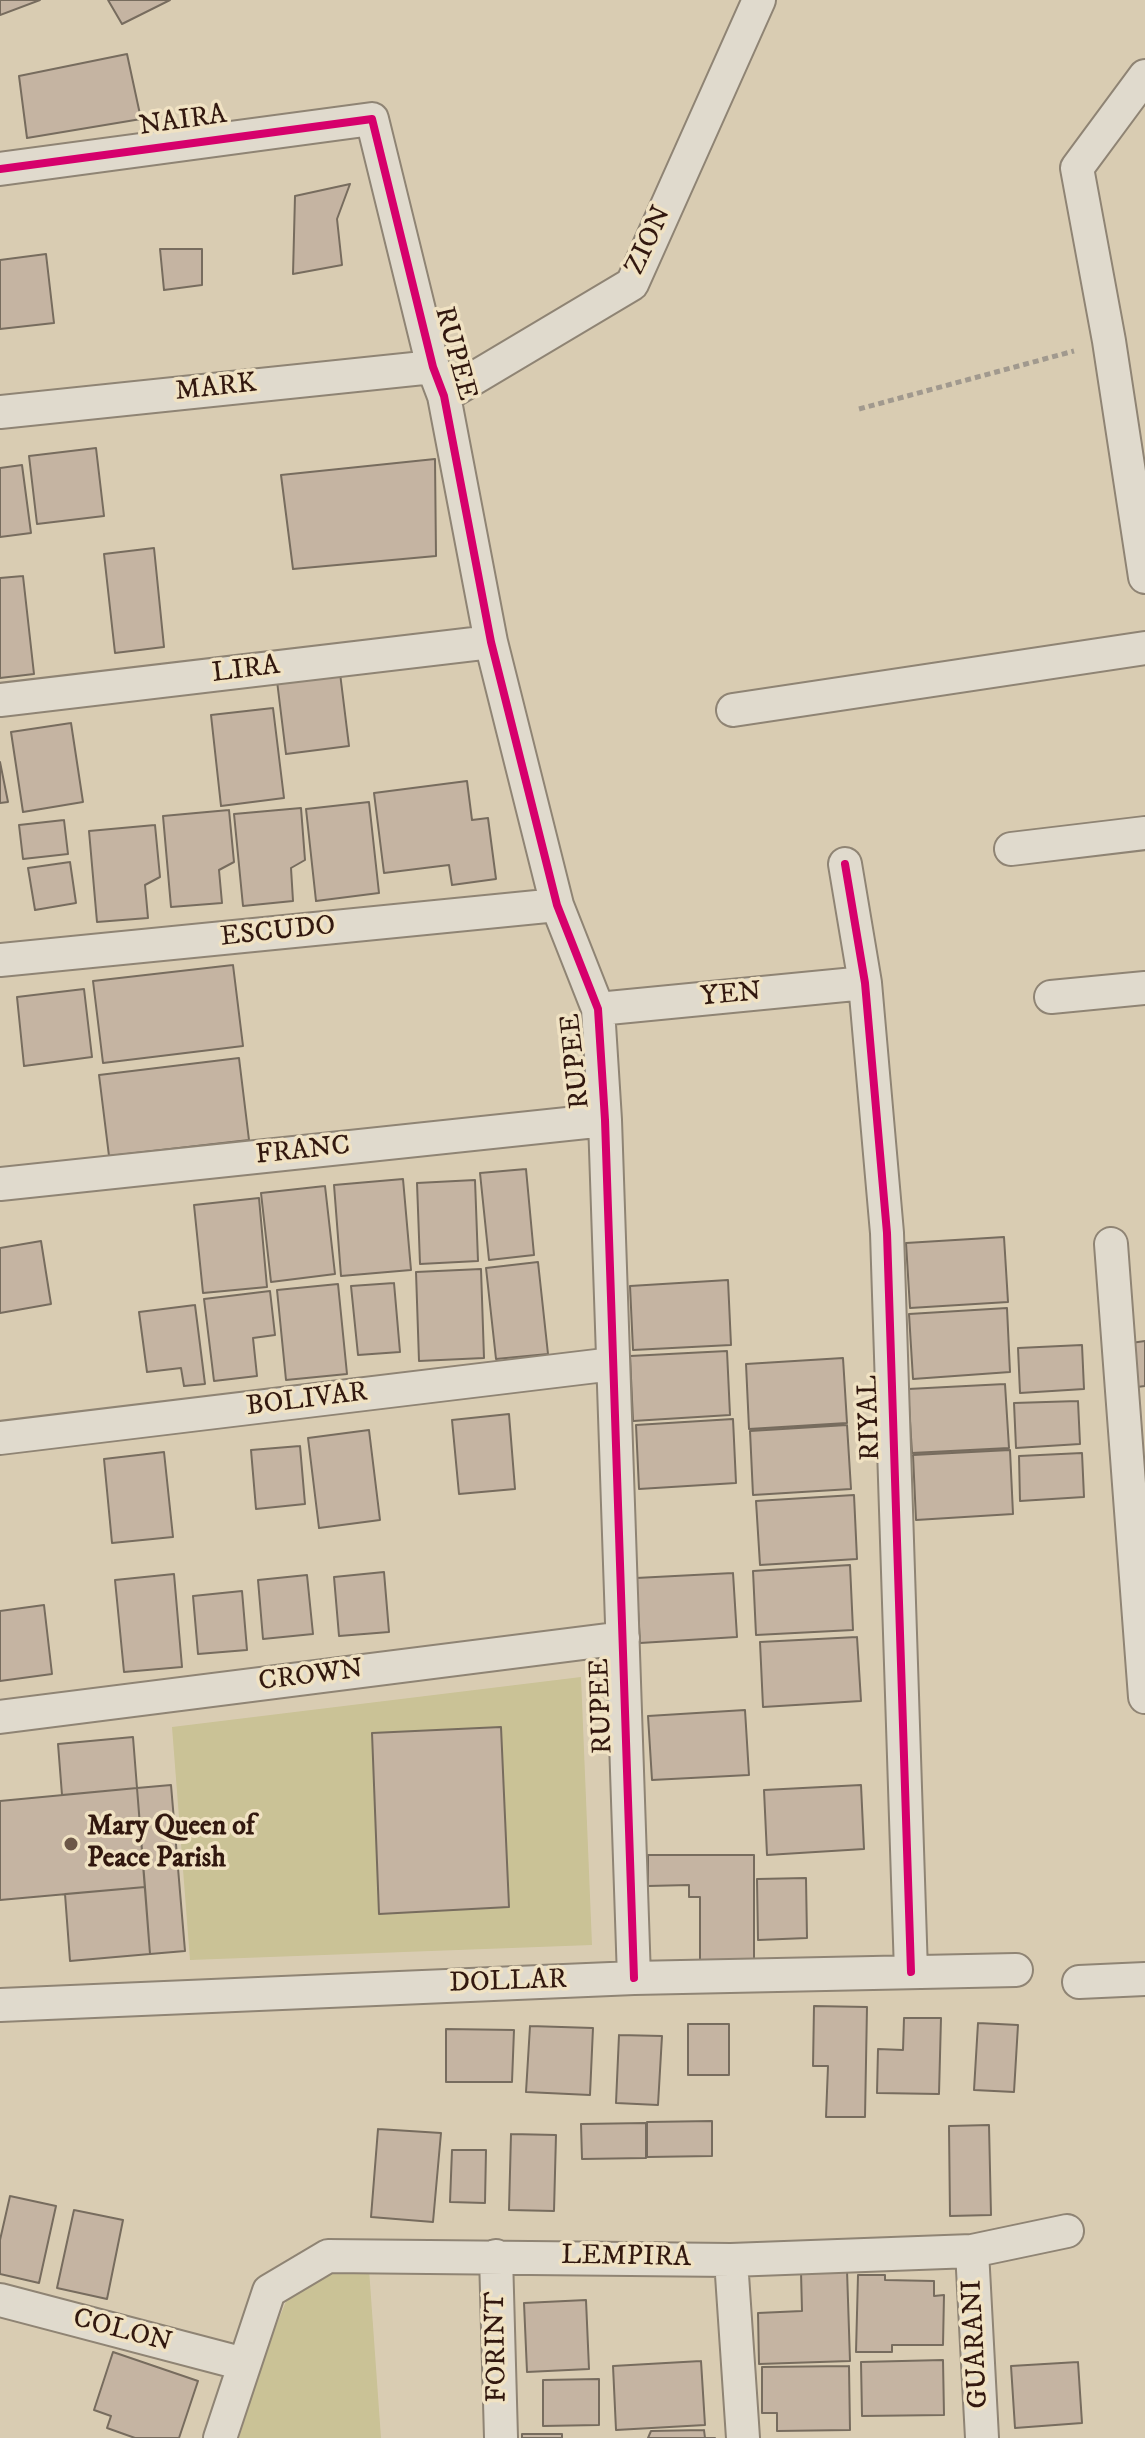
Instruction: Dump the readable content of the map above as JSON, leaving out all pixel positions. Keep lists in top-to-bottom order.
{
  "streets": {
    "street": [
      "NAIRA",
      "ZION",
      "RUPEE",
      "MARK",
      "LIRA",
      "ESCUDO",
      "YEN",
      "FRANC",
      "BOLIVAR",
      "RIYAL",
      "CROWN",
      "DOLLAR",
      "LEMPIRA",
      "COLON",
      "GUARANI",
      "FORINT"
    ]
  },
  "crossings": [
    ["NAIRA", "RUPEE"],
    ["ZION", "RUPEE"],
    ["ZION", "MARK"],
    ["RUPEE", "MARK"],
    ["RUPEE", "LIRA"],
    ["RUPEE", "ESCUDO"],
    ["RUPEE", "YEN"],
    ["RUPEE", "FRANC"],
    ["RUPEE", "BOLIVAR"],
    ["RUPEE", "CROWN"],
    ["RUPEE", "DOLLAR"],
    ["YEN", "RIYAL"],
    ["RIYAL", "DOLLAR"],
    ["LEMPIRA", "COLON"],
    ["LEMPIRA", "GUARANI"],
    ["LEMPIRA", "FORINT"]
  ],
  "places": ["Mary Queen of Peace Parish"]
}
